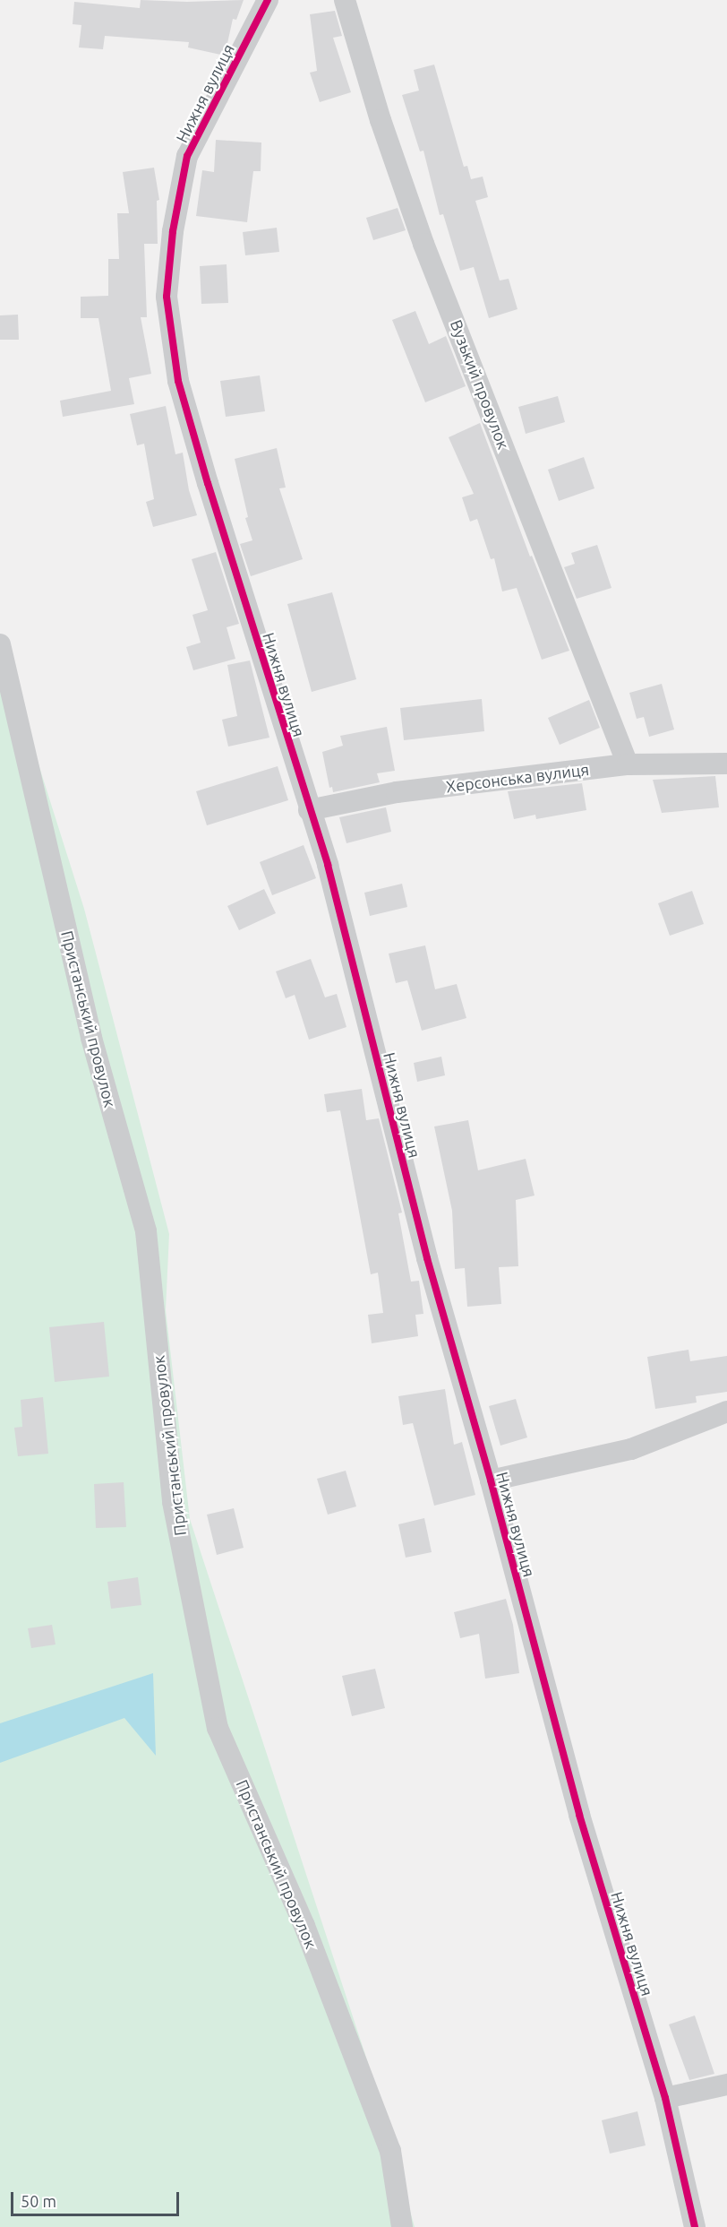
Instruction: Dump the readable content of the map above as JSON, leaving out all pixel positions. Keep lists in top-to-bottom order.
{
  "streets": {
    "street": [
      "Нижня вулиця",
      "Вузький провулок",
      "Херсонська вулиця",
      "Пристанський провулок"
    ]
  },
  "crossings": [
    ["Нижня вулиця", "Херсонська вулиця"],
    ["Вузький провулок", "Херсонська вулиця"]
  ],
  "scale_bar": "50 m"
}
